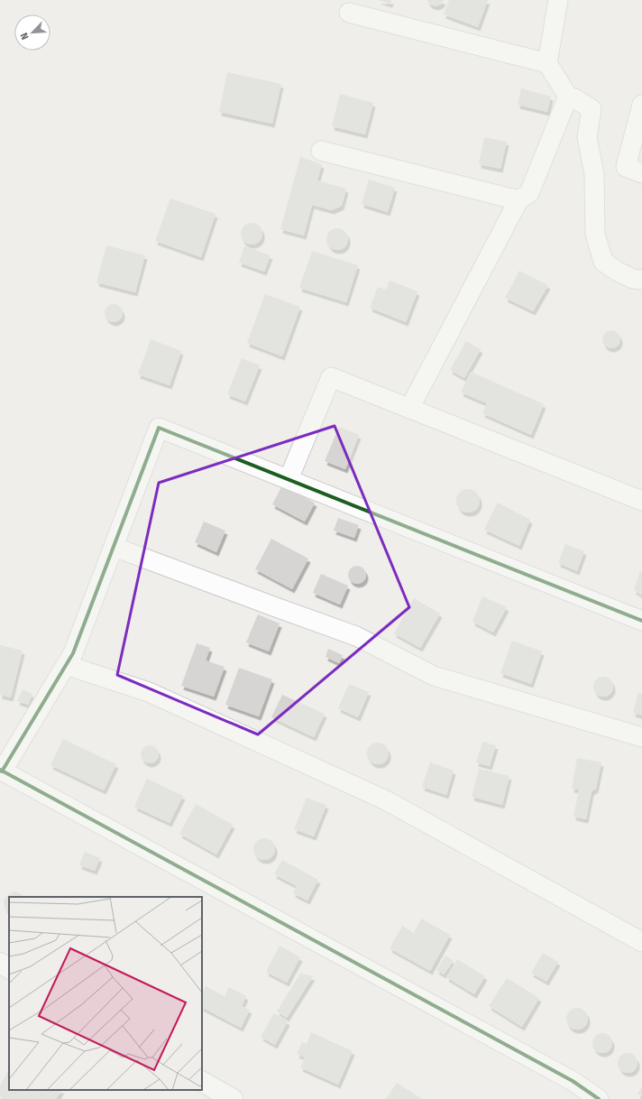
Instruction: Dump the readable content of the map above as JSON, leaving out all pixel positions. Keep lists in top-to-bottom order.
{
  "north": "bottom left"
}
